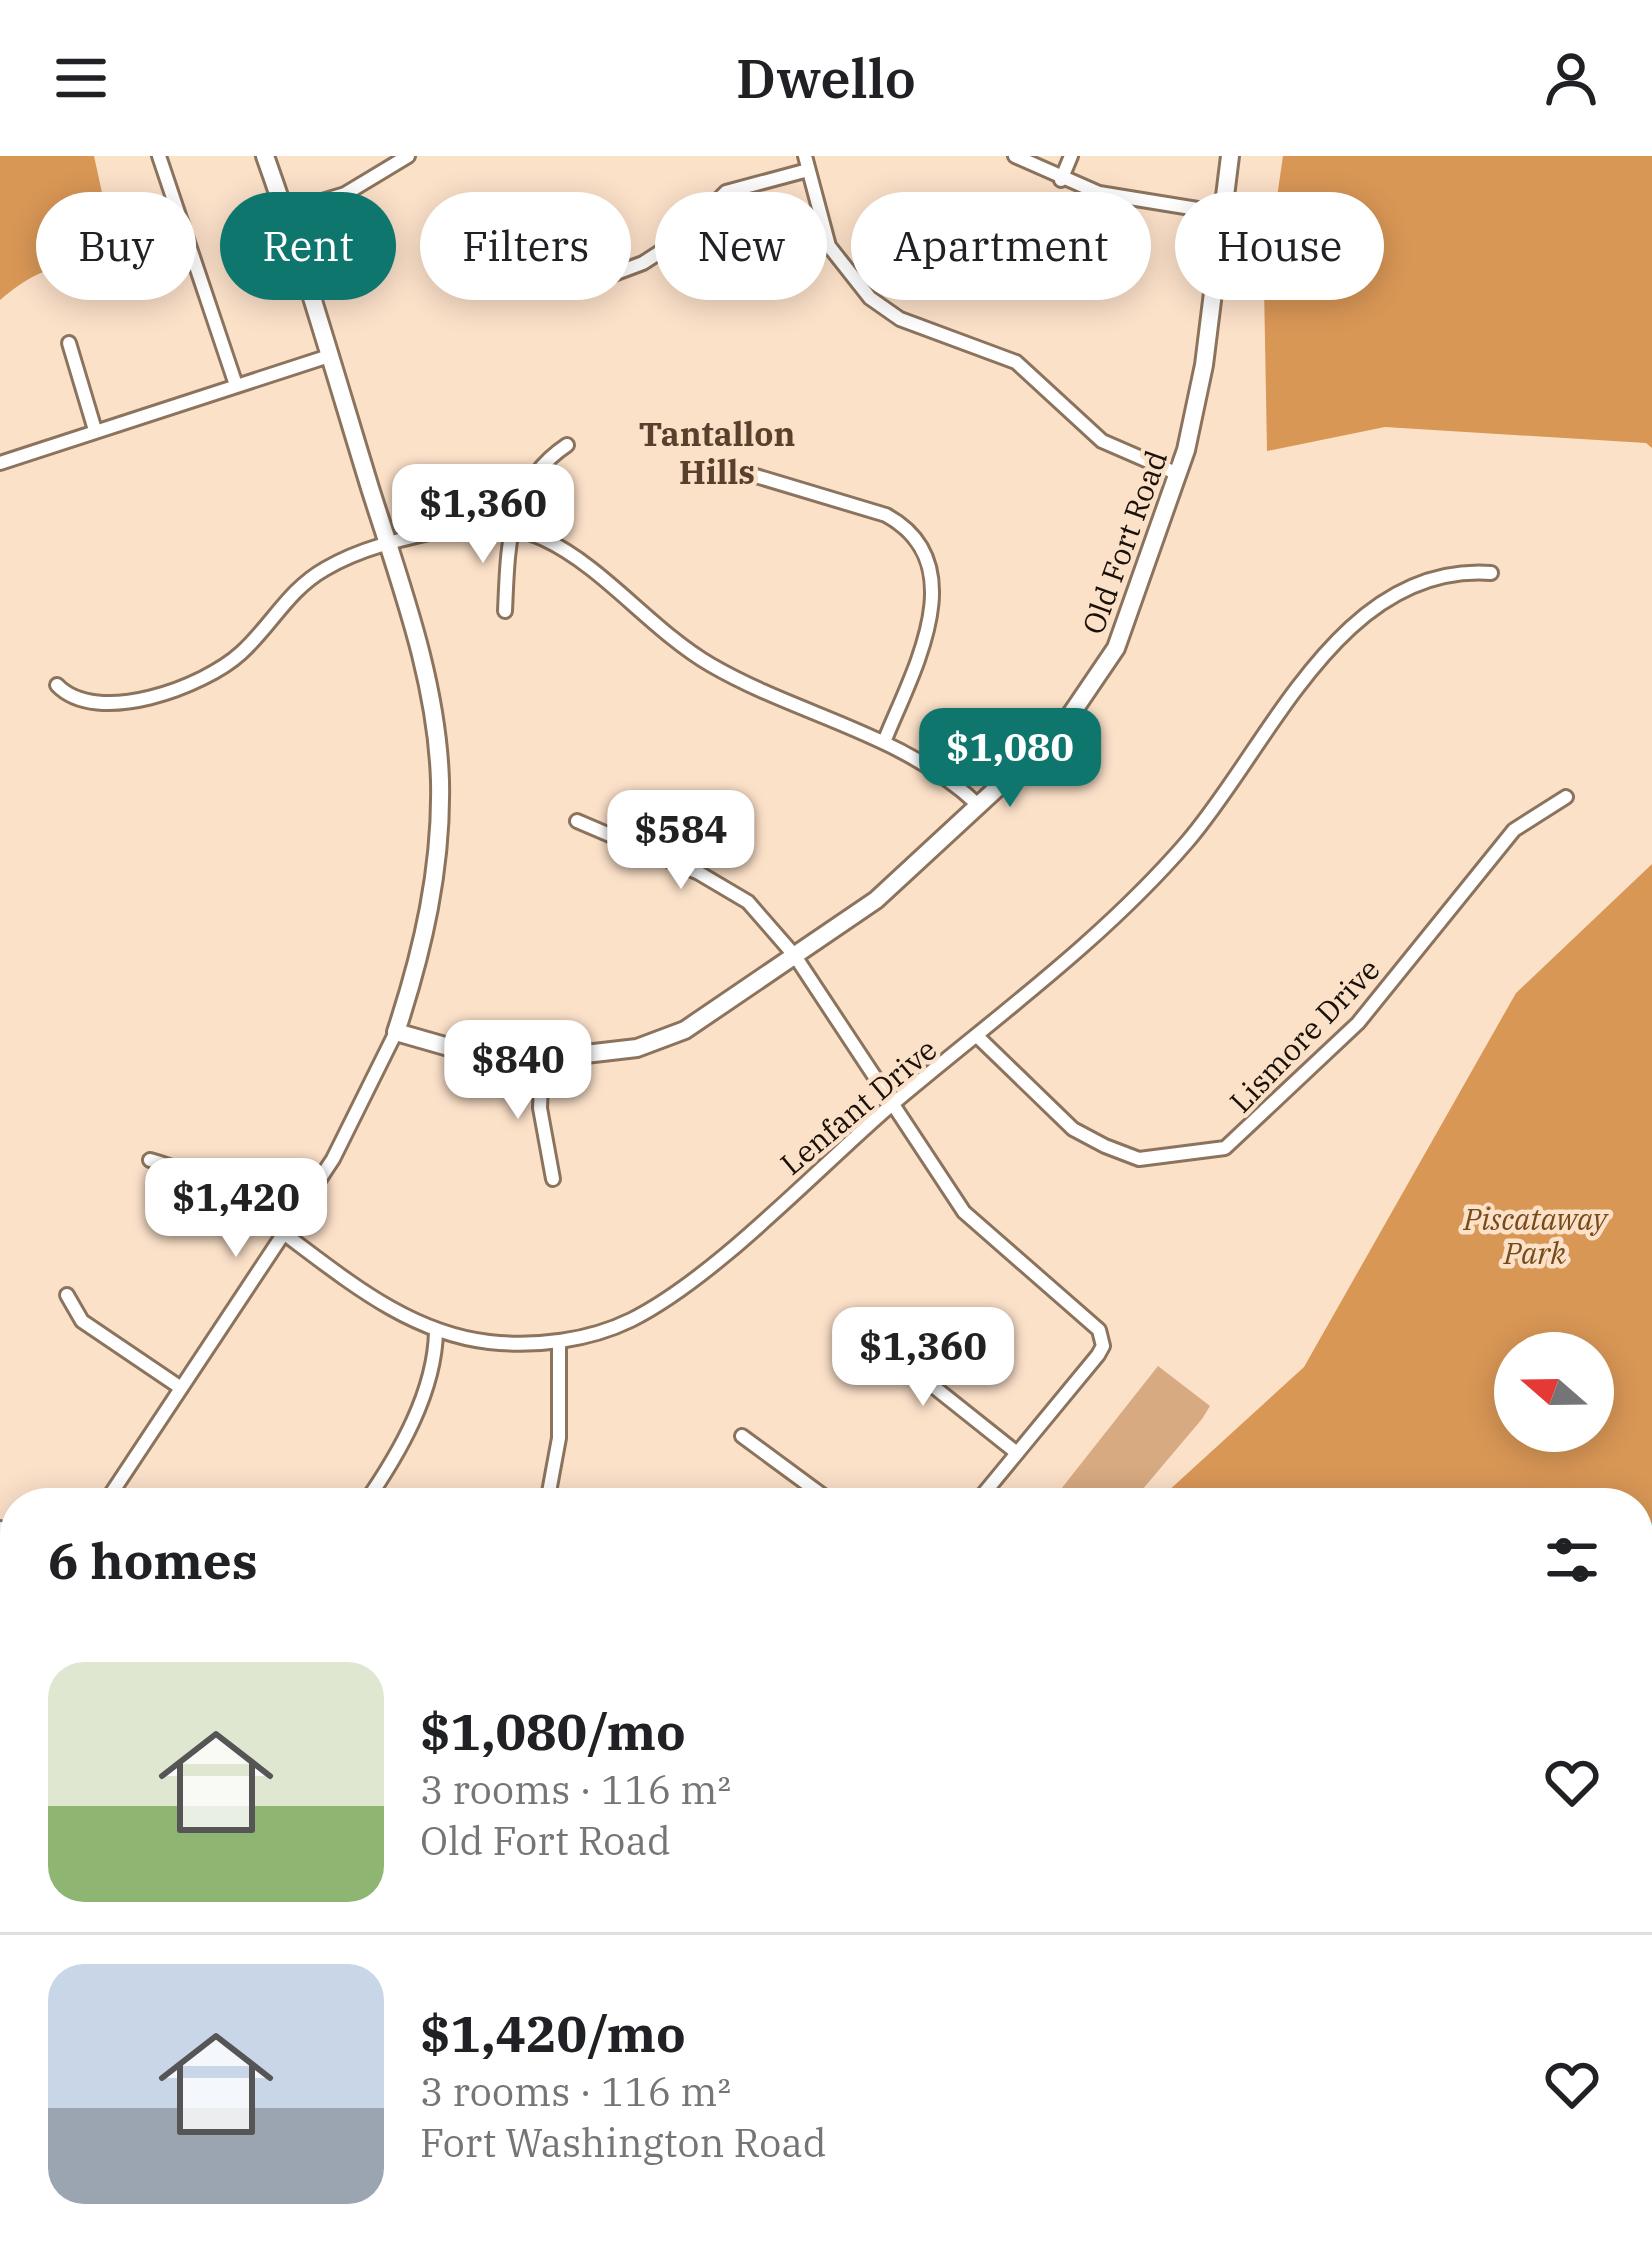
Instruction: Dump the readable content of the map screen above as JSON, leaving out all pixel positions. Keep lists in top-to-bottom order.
{
  "streets": {
    "main road": ["Old Fort Road"],
    "street": ["Lismore Drive", "Lenfant Drive"]
  },
  "crossings": [
    ["Lismore Drive", "Lenfant Drive"]
  ],
  "districts": ["Tantallon Hills"],
  "parks": ["Piscataway Park"],
  "north": "left",
  "page": {
    "header": "Dwello",
    "chip": [
      "Buy",
      "Rent",
      "Filters",
      "New",
      "Apartment",
      "House"
    ],
    "price": [
      "$1,360",
      "$1,080",
      "$584",
      "$840",
      "$1,420",
      "$1,360"
    ],
    "heading": "6 homes",
    "list": [
      {
        "name": "$1,080/mo",
        "note": "3 rooms · 116 m² · Old Fort Road"
      },
      {
        "name": "$1,420/mo",
        "note": "3 rooms · 116 m² · Fort Washington Road"
      }
    ]
  }
}
